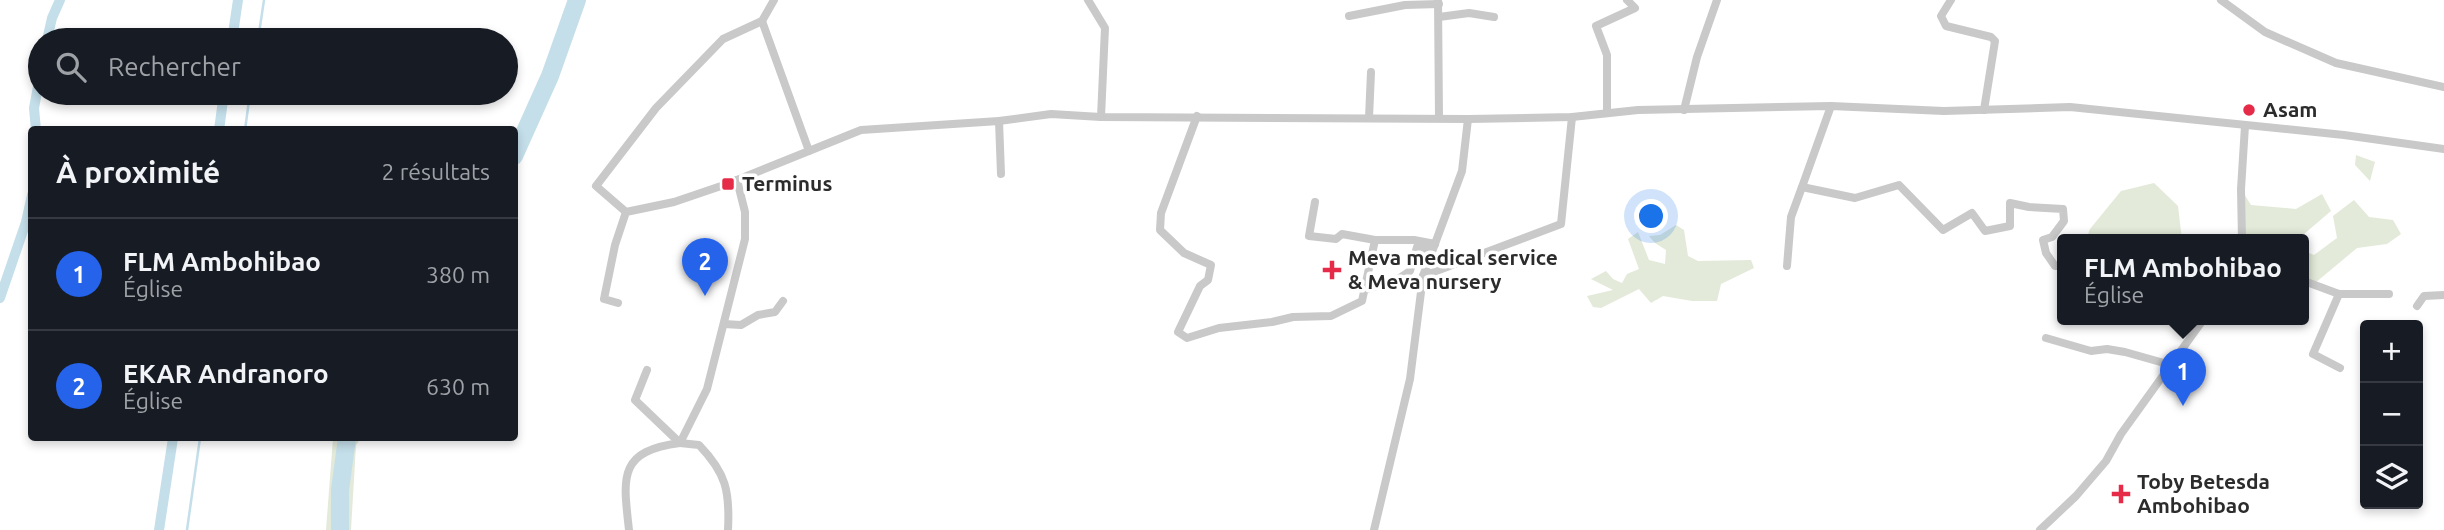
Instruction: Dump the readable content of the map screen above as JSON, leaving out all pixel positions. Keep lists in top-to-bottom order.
{
  "places": {
    "other": ["Asam"],
    "transit": ["Terminus"],
    "health": ["Meva medical service & Meva nursery", "Toby Betesda Ambohibao"]
  },
  "page": {
    "search": "Rechercher",
    "heading": ["À proximité", "2 résultats"],
    "list": [
      {
        "mark": "1",
        "name": "FLM Ambohibao",
        "note": "Église",
        "value": "380 m"
      },
      {
        "mark": "2",
        "name": "EKAR Andranoro",
        "note": "Église",
        "value": "630 m"
      }
    ],
    "popup": ["FLM Ambohibao", "Église"],
    "pins": ["2", "1"],
    "map_buttons": ["+", "−"]
  }
}
